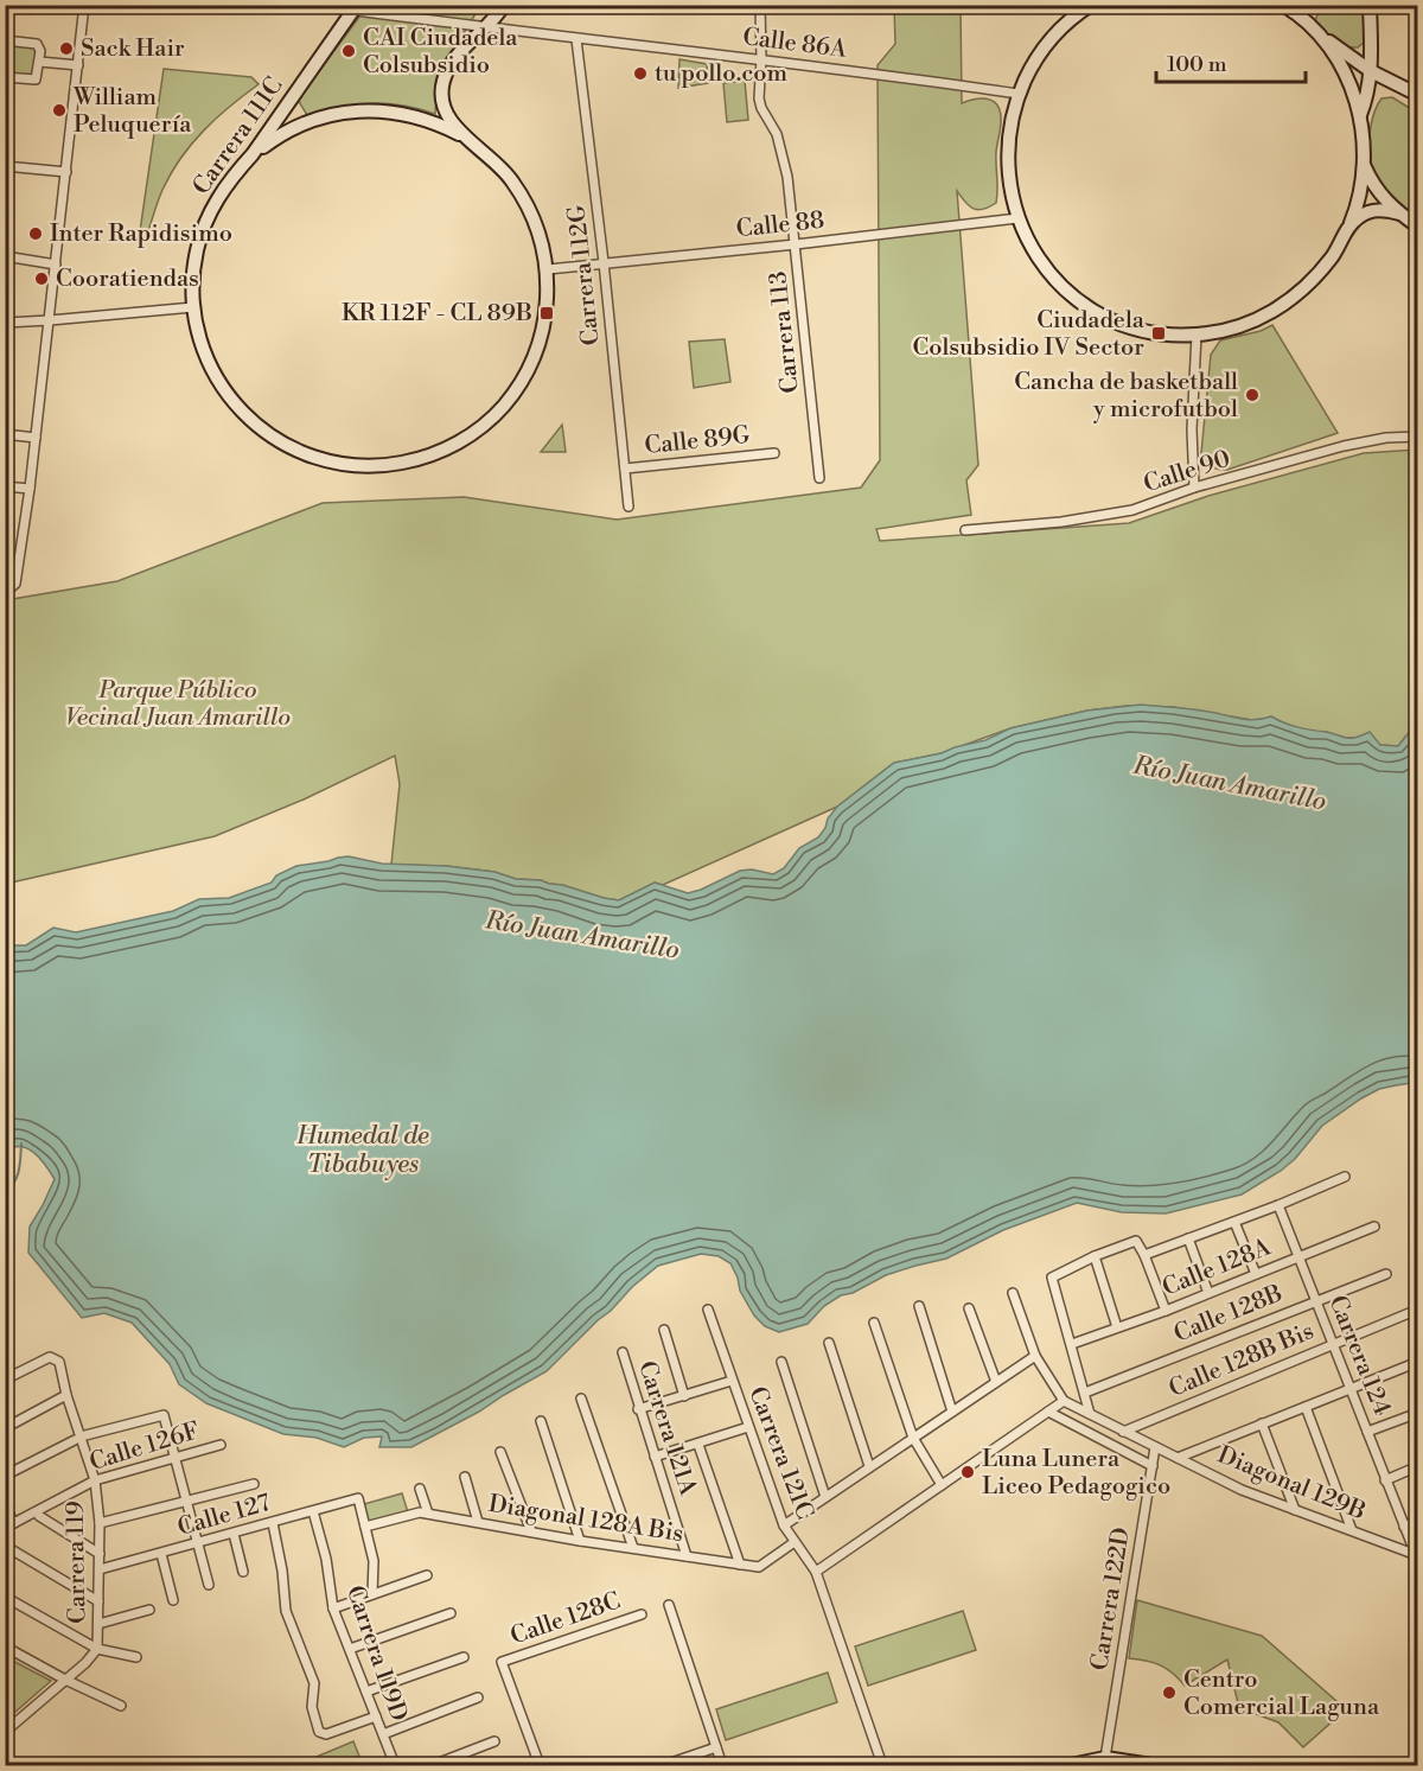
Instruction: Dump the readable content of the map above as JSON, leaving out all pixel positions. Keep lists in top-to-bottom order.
{
  "streets": {
    "street": [
      "Calle 86A",
      "Carrera 111C",
      "Calle 88",
      "Carrera 112G",
      "Carrera 113",
      "Calle 89G",
      "Calle 90",
      "Calle 128A",
      "Calle 128B",
      "Carrera 124",
      "Calle 128B Bis",
      "Carrera 121A",
      "Calle 126F",
      "Carrera 121C",
      "Diagonal 129B",
      "Calle 127",
      "Diagonal 128A Bis",
      "Carrera 119",
      "Carrera 122D",
      "Calle 128C",
      "Carrera 119D"
    ]
  },
  "crossings": [
    ["Calle 86A", "Carrera 111C"],
    ["Calle 86A", "Carrera 112G"],
    ["Calle 86A", "Carrera 113"],
    ["Carrera 111C", "Calle 88"],
    ["Calle 88", "Carrera 112G"],
    ["Calle 88", "Carrera 113"],
    ["Carrera 112G", "Calle 89G"],
    ["Calle 128A", "Carrera 124"],
    ["Calle 128B", "Carrera 124"],
    ["Carrera 124", "Calle 128B Bis"],
    ["Carrera 124", "Diagonal 129B"],
    ["Calle 128B Bis", "Diagonal 129B"],
    ["Carrera 121A", "Diagonal 128A Bis"],
    ["Calle 126F", "Carrera 119"],
    ["Carrera 121C", "Diagonal 128A Bis"],
    ["Diagonal 129B", "Carrera 122D"],
    ["Calle 127", "Diagonal 128A Bis"],
    ["Calle 127", "Carrera 119"],
    ["Calle 127", "Carrera 119D"]
  ],
  "water": ["Río Juan Amarillo", "Humedal de Tibabuyes"],
  "parks": ["Parque Público Vecinal Juan Amarillo"],
  "places": {
    "other": [
      "Sack Hair",
      "CAI Ciudadela Colsubsidio",
      "tu pollo.com",
      "William Peluquería",
      "Inter Rapidisimo",
      "Cooratiendas",
      "Cancha de basketball y microfutbol",
      "Luna Lunera Liceo Pedagogico",
      "Centro Comercial Laguna"
    ],
    "transit": ["KR 112F - CL 89B", "Ciudadela Colsubsidio IV Sector"]
  },
  "scale_bar": "100 m"
}
